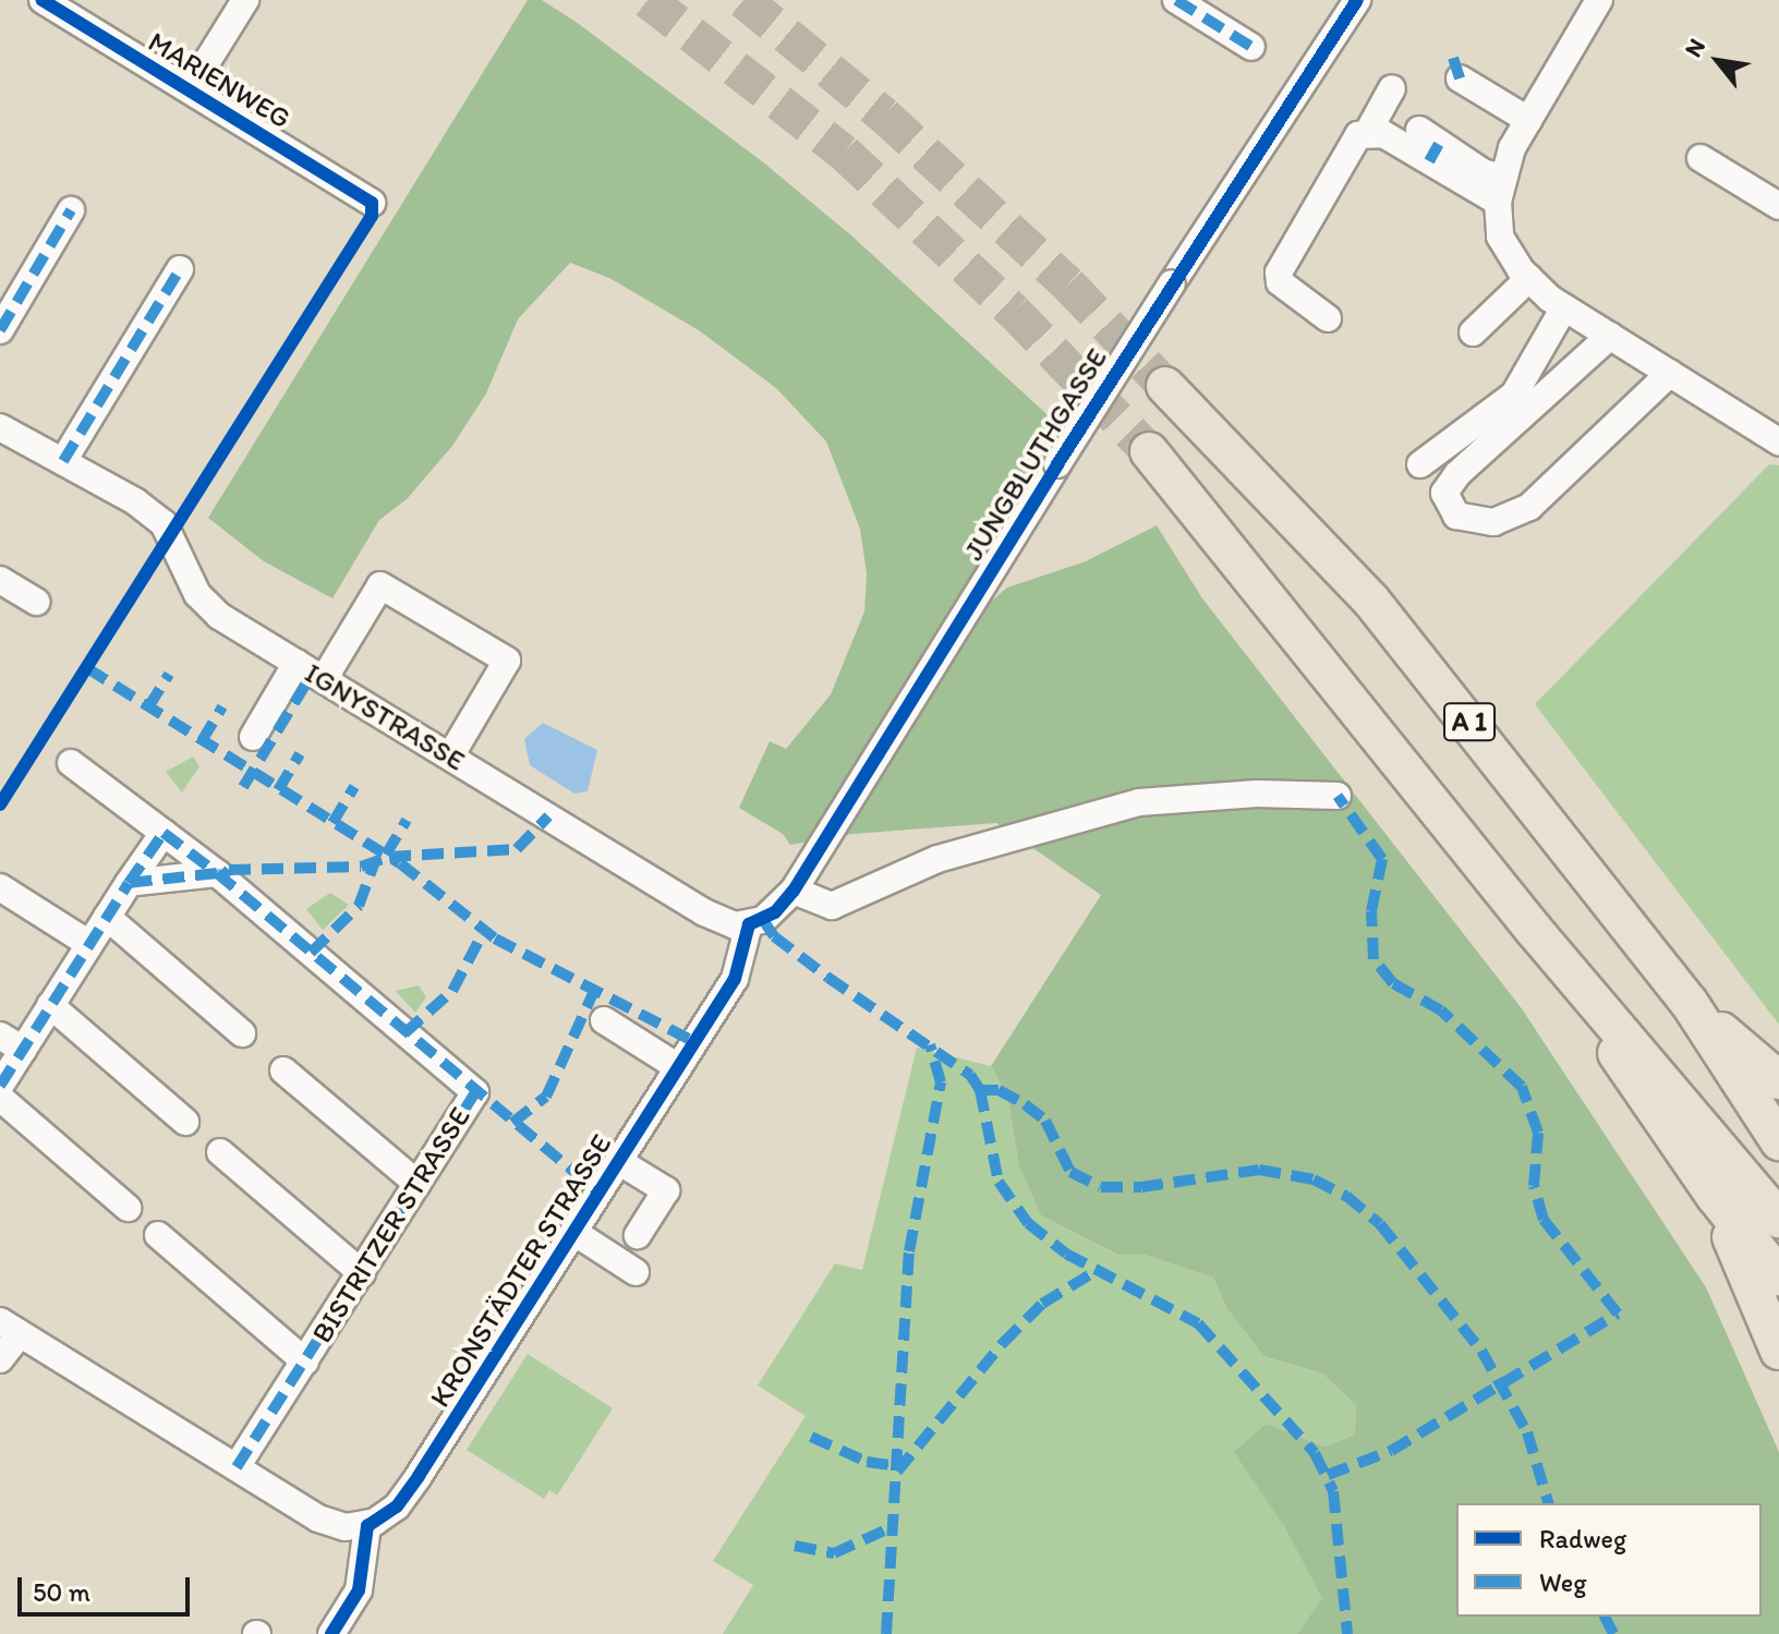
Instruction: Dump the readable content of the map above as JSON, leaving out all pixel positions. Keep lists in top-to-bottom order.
{
  "streets": {
    "highway": ["A 1"],
    "street": [
      "MARIENWEG",
      "JUNGBLUTHGASSE",
      "IGNYSTRASSE",
      "BISTRITZER STRASSE",
      "KRONSTÄDTER STRASSE"
    ]
  },
  "crossings": [
    ["JUNGBLUTHGASSE", "IGNYSTRASSE"],
    ["JUNGBLUTHGASSE", "KRONSTÄDTER STRASSE"],
    ["IGNYSTRASSE", "KRONSTÄDTER STRASSE"]
  ],
  "legend": ["Radweg", "Weg"],
  "scale_bar": "50 m",
  "north": "top left"
}
